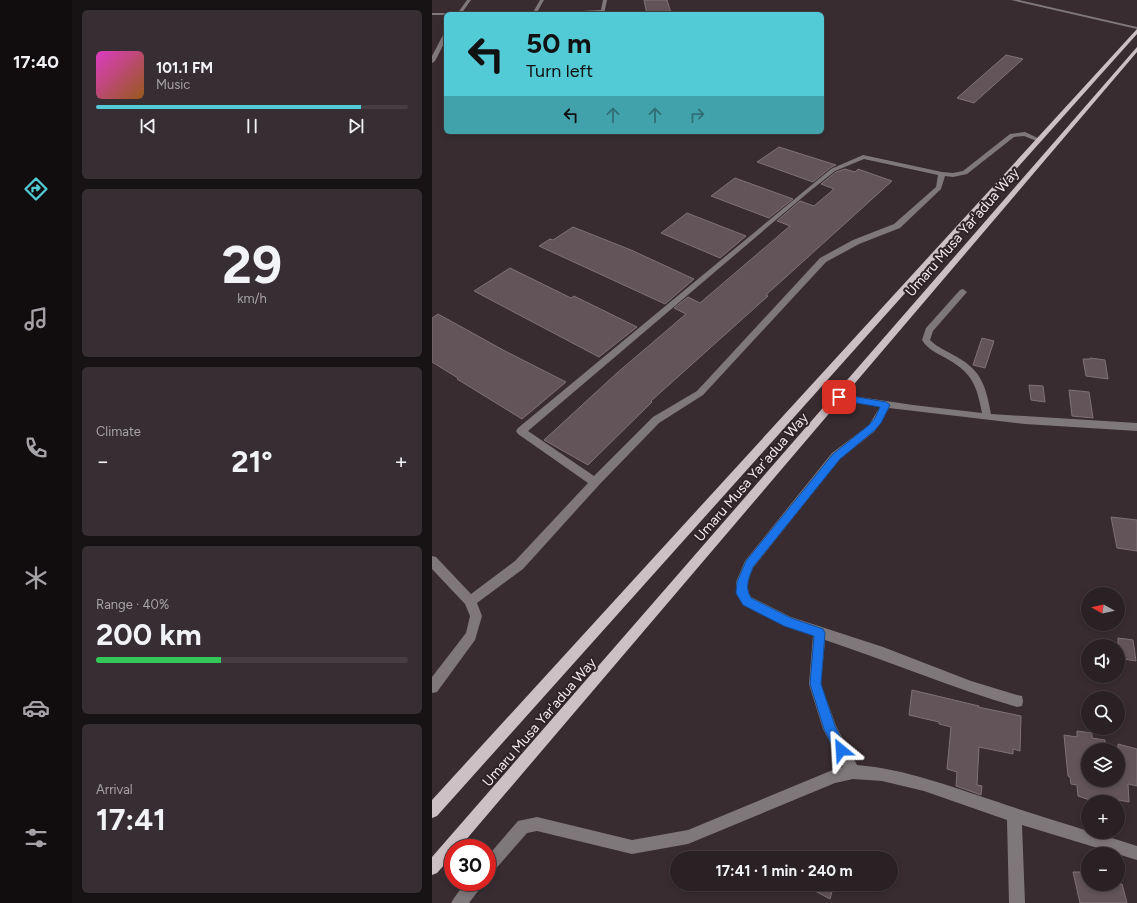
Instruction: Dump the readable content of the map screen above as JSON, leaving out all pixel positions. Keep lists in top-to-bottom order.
{
  "streets": {
    "main road": ["Umaru Musa Yar'adua Way"]
  },
  "north": "left",
  "page": {
    "tabs": "17:40",
    "turn": ["50 m", "Turn left"],
    "song": ["101.1 FM", "Music"],
    "tile": [
      ["29", "km/h"],
      "Climate",
      ["Range · 40%", "200 km"],
      ["Arrival", "17:41"]
    ],
    "heat": ["−", "21°", "+"],
    "map_buttons": ["+", "−"],
    "limit": "30",
    "trip": "17:41 · 1 min · 240 m"
  }
}
